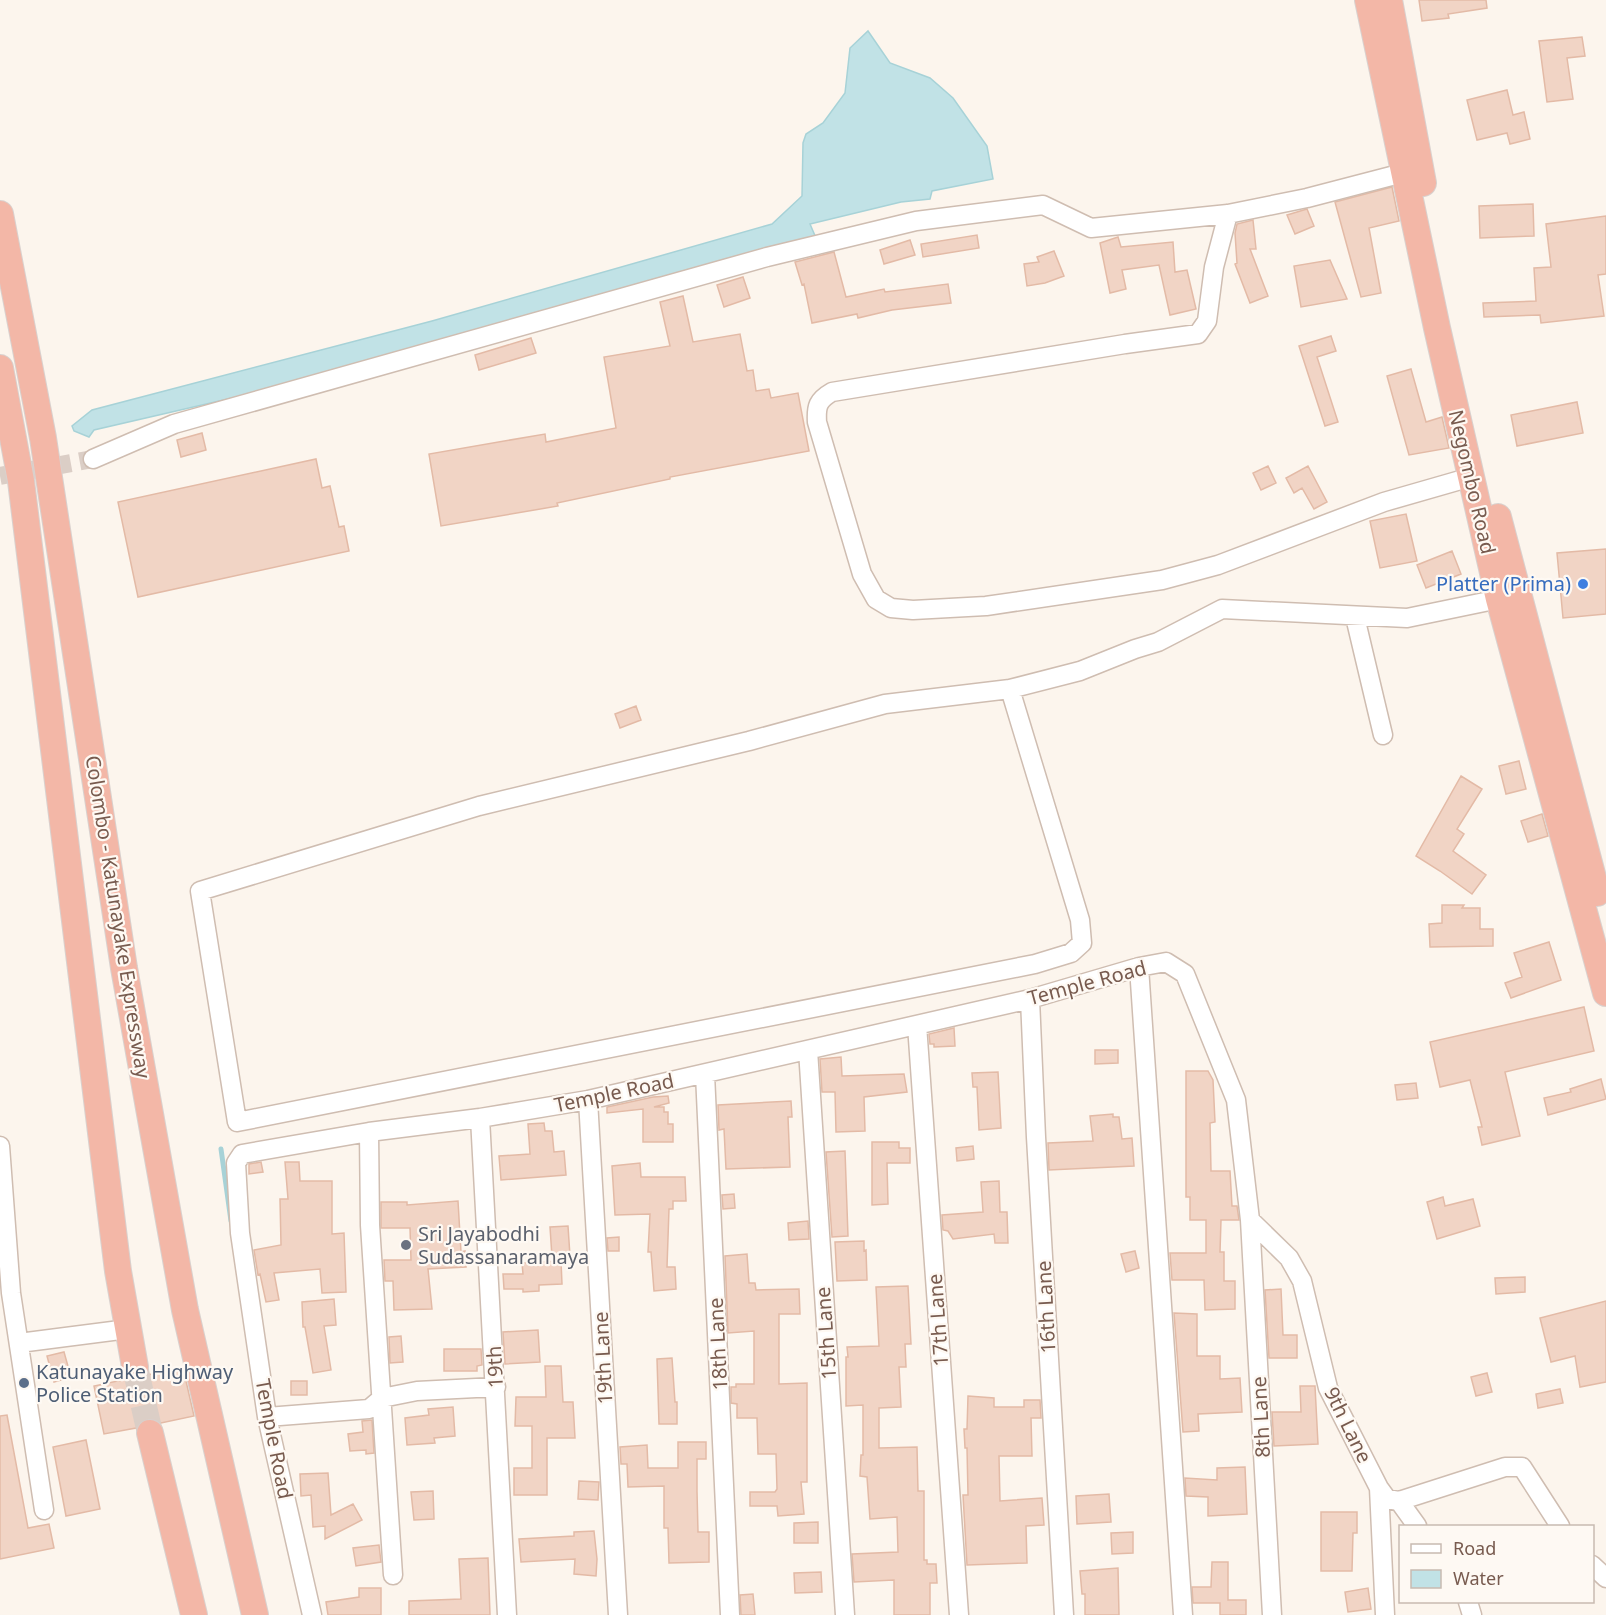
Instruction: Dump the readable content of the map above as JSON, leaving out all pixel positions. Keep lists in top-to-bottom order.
{
  "streets": {
    "highway": ["Negombo Road", "Colombo - Katunayake Expressway"],
    "street": [
      "Temple Road",
      "16th Lane",
      "17th Lane",
      "15th Lane",
      "18th Lane",
      "19th Lane",
      "19th",
      "8th Lane",
      "9th Lane"
    ]
  },
  "crossings": [
    ["Temple Road", "16th Lane"],
    ["Temple Road", "17th Lane"],
    ["Temple Road", "15th Lane"],
    ["Temple Road", "18th Lane"],
    ["Temple Road", "19th Lane"],
    ["Temple Road", "19th"],
    ["Temple Road", "8th Lane"],
    ["Temple Road", "9th Lane"],
    ["8th Lane", "9th Lane"]
  ],
  "places": ["Platter (Prima)", "Sri Jayabodhi Sudassanaramaya", "Katunayake Highway Police Station"],
  "legend": ["Road", "Water"]
}
